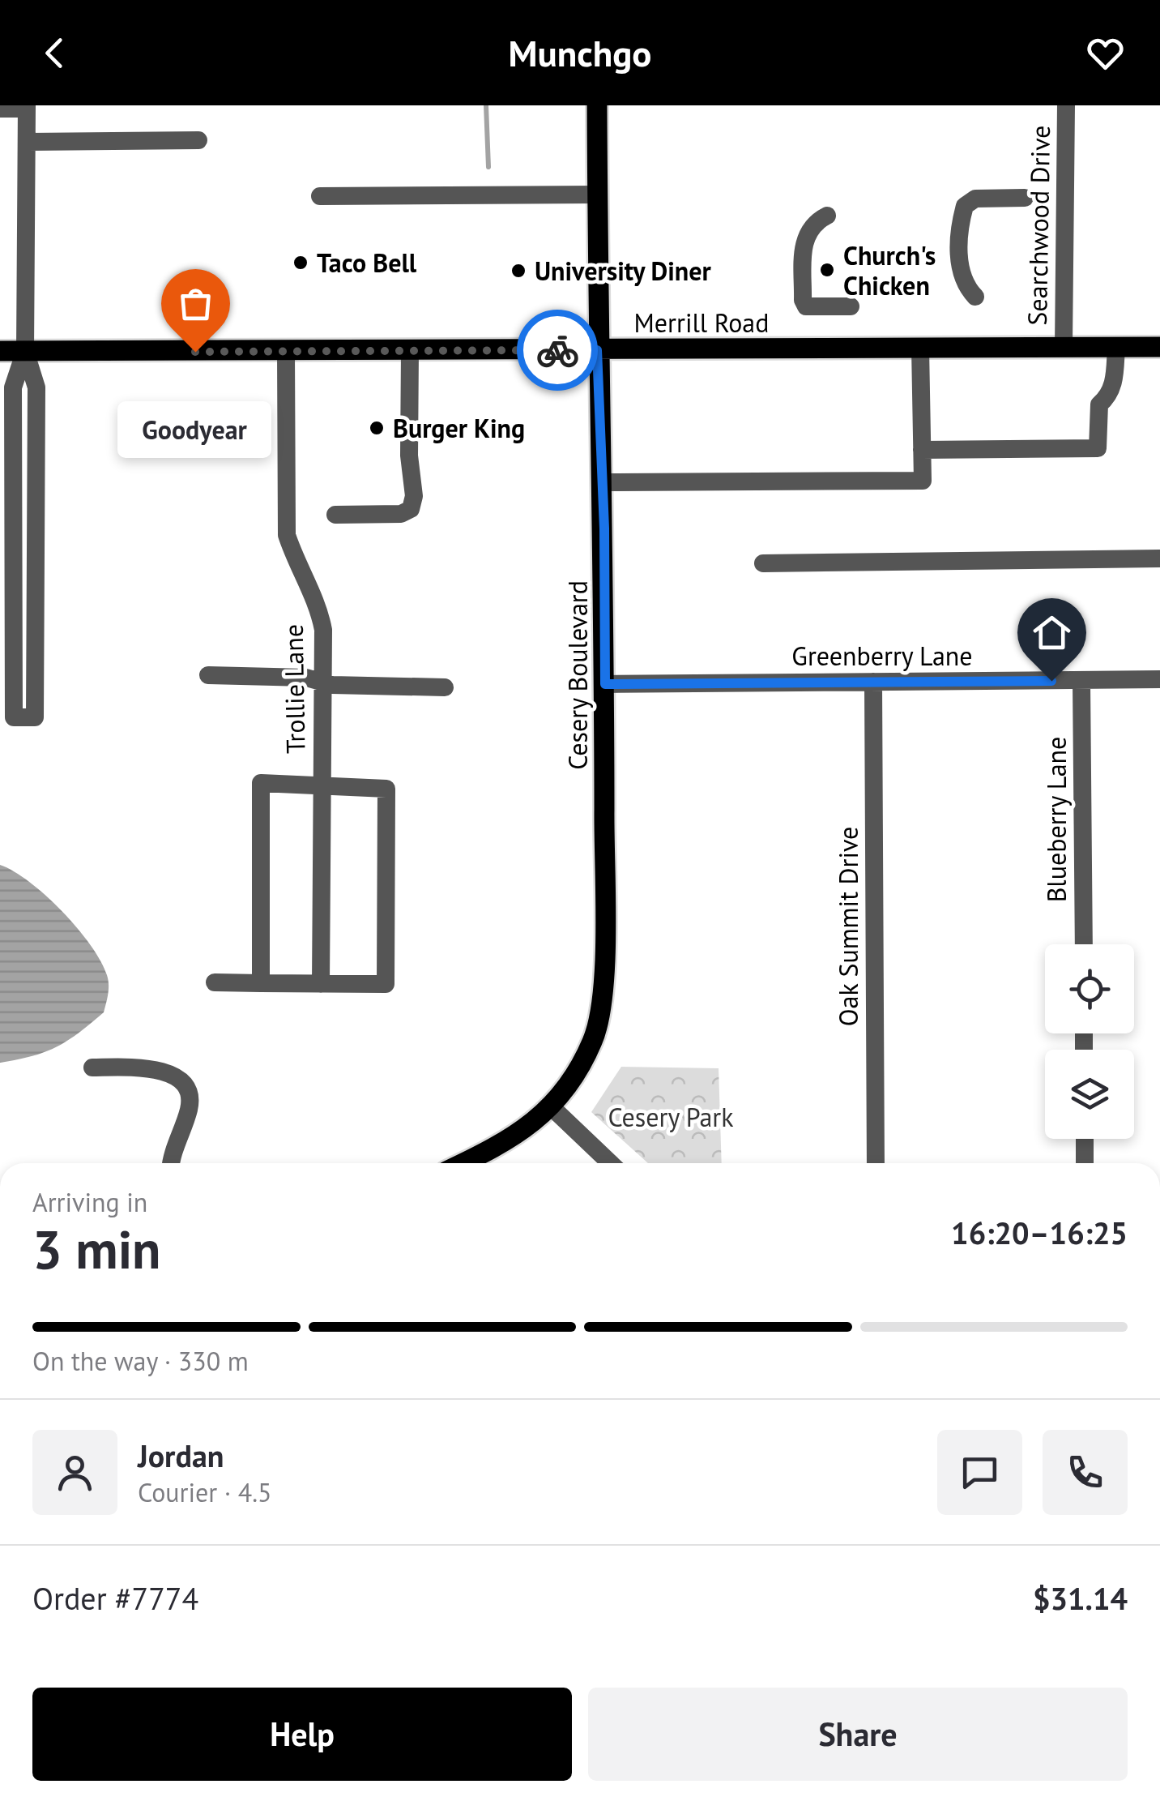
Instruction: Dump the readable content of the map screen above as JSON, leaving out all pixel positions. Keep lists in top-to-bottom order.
{
  "streets": {
    "main road": ["Merrill Road", "Cesery Boulevard"],
    "street": [
      "Searchwood Drive",
      "Greenberry Lane",
      "Trollie Lane",
      "Blueberry Lane",
      "Oak Summit Drive"
    ]
  },
  "crossings": [
    ["Searchwood Drive", "Merrill Road"],
    ["Merrill Road", "Cesery Boulevard"],
    ["Merrill Road", "Trollie Lane"],
    ["Greenberry Lane", "Cesery Boulevard"],
    ["Greenberry Lane", "Blueberry Lane"],
    ["Greenberry Lane", "Oak Summit Drive"]
  ],
  "parks": ["Cesery Park"],
  "places": [
    "Taco Bell",
    "Church's Chicken",
    "University Diner",
    "Goodyear",
    "Burger King"
  ],
  "page": {
    "header": "Munchgo",
    "bubble": "Goodyear",
    "heading": ["3 min", "Arriving in", "16:20–16:25"],
    "panel": [
      "Jordan",
      "Courier · 4.5",
      "Order #7774",
      "$31.14"
    ],
    "bar": "On the way · 330 m",
    "buttons": ["Help", "Share"]
  }
}
